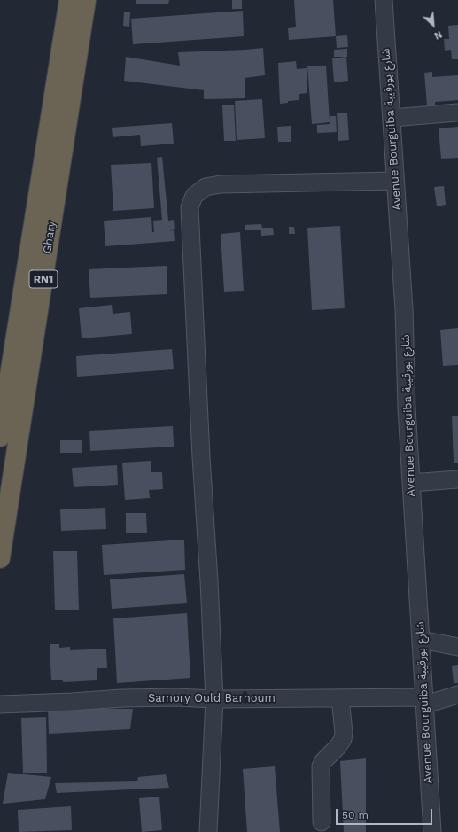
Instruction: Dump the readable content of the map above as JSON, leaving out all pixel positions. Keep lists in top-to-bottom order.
{
  "streets": {
    "highway": ["Ghary", "RN1"],
    "street": ["Avenue Bourguiba شارع بورقيبة", "Samory Ould Barhoum"]
  },
  "crossings": [
    ["Avenue Bourguiba شارع بورقيبة", "Samory Ould Barhoum"]
  ],
  "scale_bar": "50 m",
  "north": "bottom right"
}
